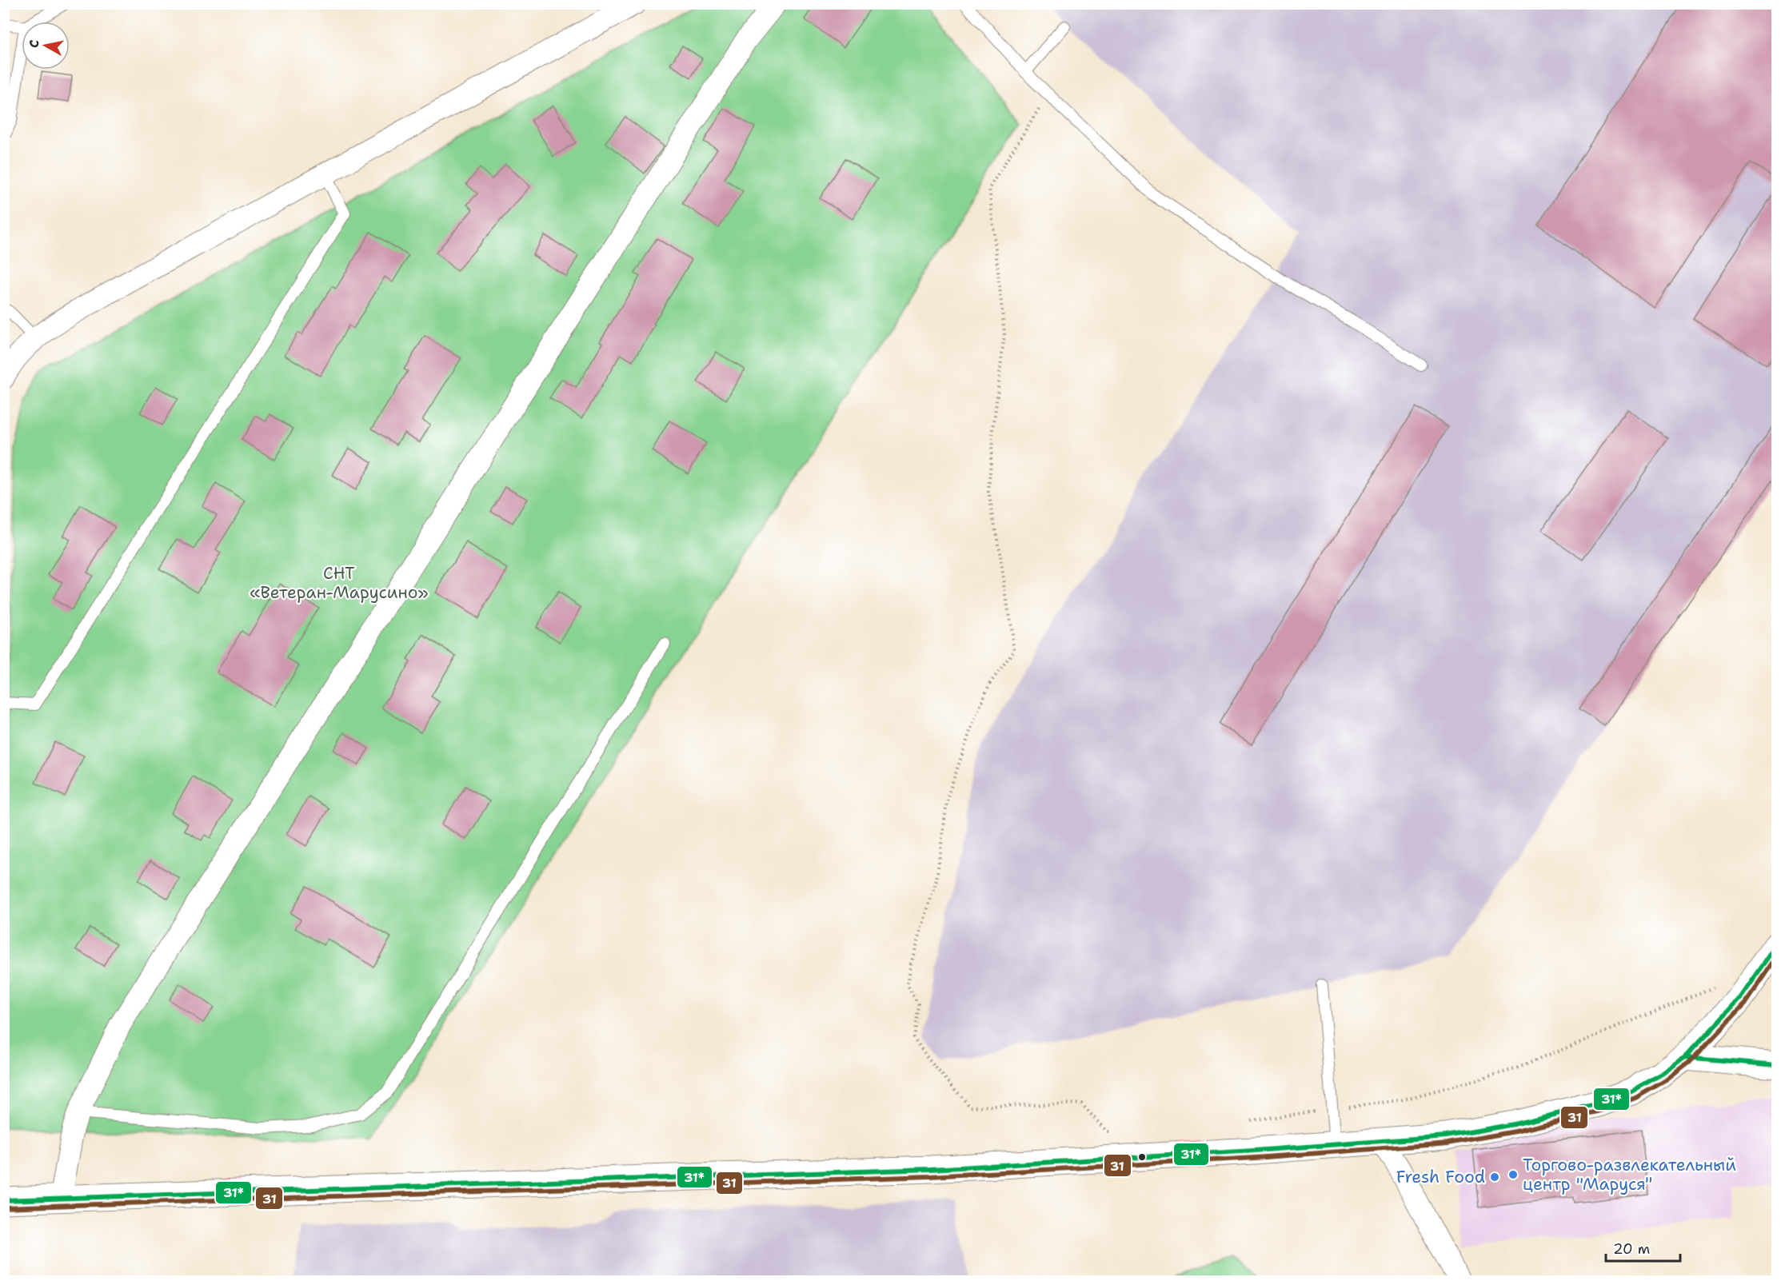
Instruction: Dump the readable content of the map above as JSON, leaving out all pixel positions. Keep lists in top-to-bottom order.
{
  "parks": ["СНТ «Ветеран-Марусино»"],
  "places": ["Торгово-развлекательный центр \"Маруся\"", "Fresh Food"],
  "lines": ["transit line 31*", "transit line 31"],
  "scale_bar": "20 m",
  "north": "left"
}
